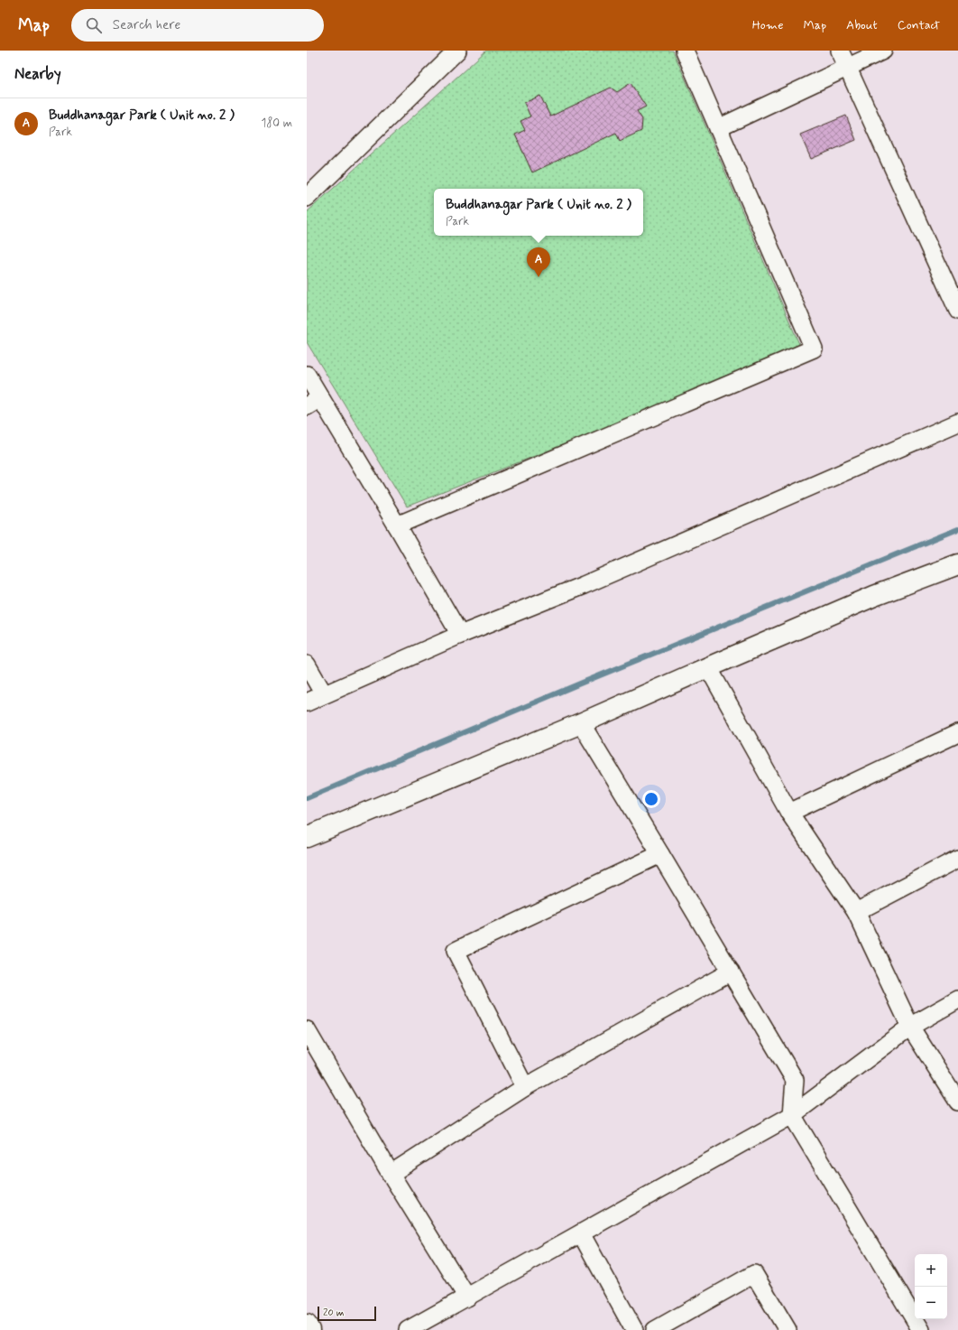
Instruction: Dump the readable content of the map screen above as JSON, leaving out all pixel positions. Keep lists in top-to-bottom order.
{
  "scale_bar": "20 m",
  "page": {
    "header": "Map",
    "search": "Search here",
    "nav": [
      "Home",
      "Map",
      "About",
      "Contact"
    ],
    "heading": "Nearby",
    "list": [
      {
        "mark": "A",
        "name": "Buddhanagar Park ( Unit no. 2 )",
        "note": "Park",
        "value": "180 m"
      }
    ],
    "popup": ["Buddhanagar Park ( Unit no. 2 )", "Park"],
    "pins": "A",
    "map_buttons": ["+", "−"],
    "scale": "20 m"
  }
}
